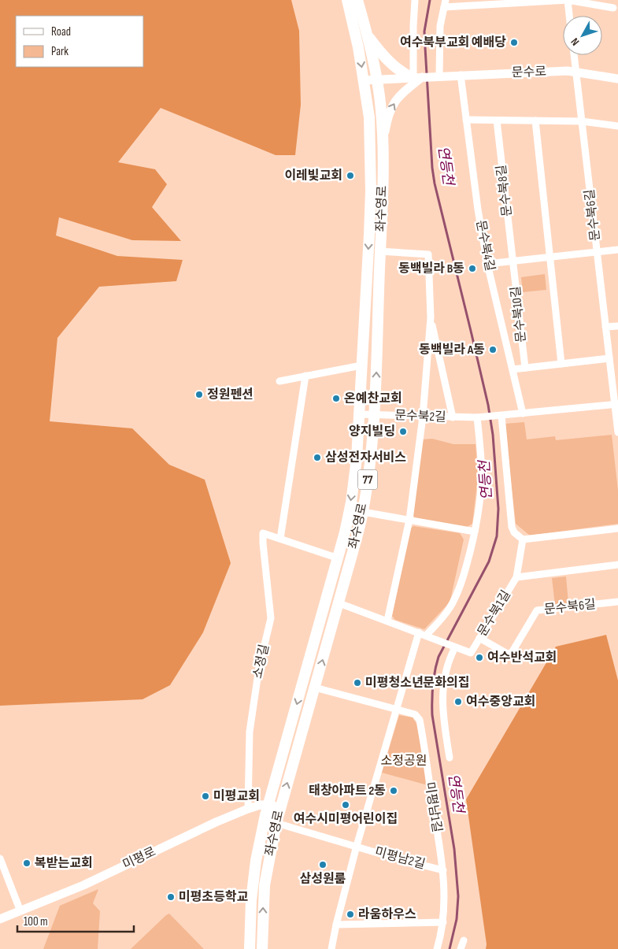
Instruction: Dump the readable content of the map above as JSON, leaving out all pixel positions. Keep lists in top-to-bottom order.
{
  "streets": {
    "main road": ["좌수영로", "77"],
    "street": [
      "문수로",
      "문수북8길",
      "문수북6길",
      "문수북4길",
      "문수북10길",
      "문수북2길",
      "문수북1길",
      "소정길",
      "미평남1길",
      "미평로",
      "미평남2길"
    ]
  },
  "crossings": [
    ["문수로", "문수북6길"],
    ["문수로", "문수북4길"],
    ["문수북8길", "문수북10길"],
    ["좌수영로", "문수북2길"],
    ["좌수영로", "소정길"],
    ["좌수영로", "미평남1길"],
    ["좌수영로", "미평로"],
    ["좌수영로", "미평남2길"],
    ["문수북6길", "문수북1길"],
    ["소정길", "미평로"],
    ["미평남1길", "미평남2길"]
  ],
  "water": ["연등천"],
  "parks": ["소정공원"],
  "places": [
    "여수북부교회 예배당",
    "이레빛교회",
    "동백빌라 B동",
    "동백빌라 A동",
    "정원펜션",
    "온예찬교회",
    "양지빌딩",
    "삼성전자서비스",
    "여수반석교회",
    "미평청소년문화의집",
    "여수중앙교회",
    "태창아파트 2동",
    "미평교회",
    "여수시미평어린이집",
    "복받는교회",
    "삼성원룸",
    "미평초등학교",
    "라움하우스"
  ],
  "legend": ["Road", "Park"],
  "scale_bar": "100 m",
  "north": "bottom left"
}
